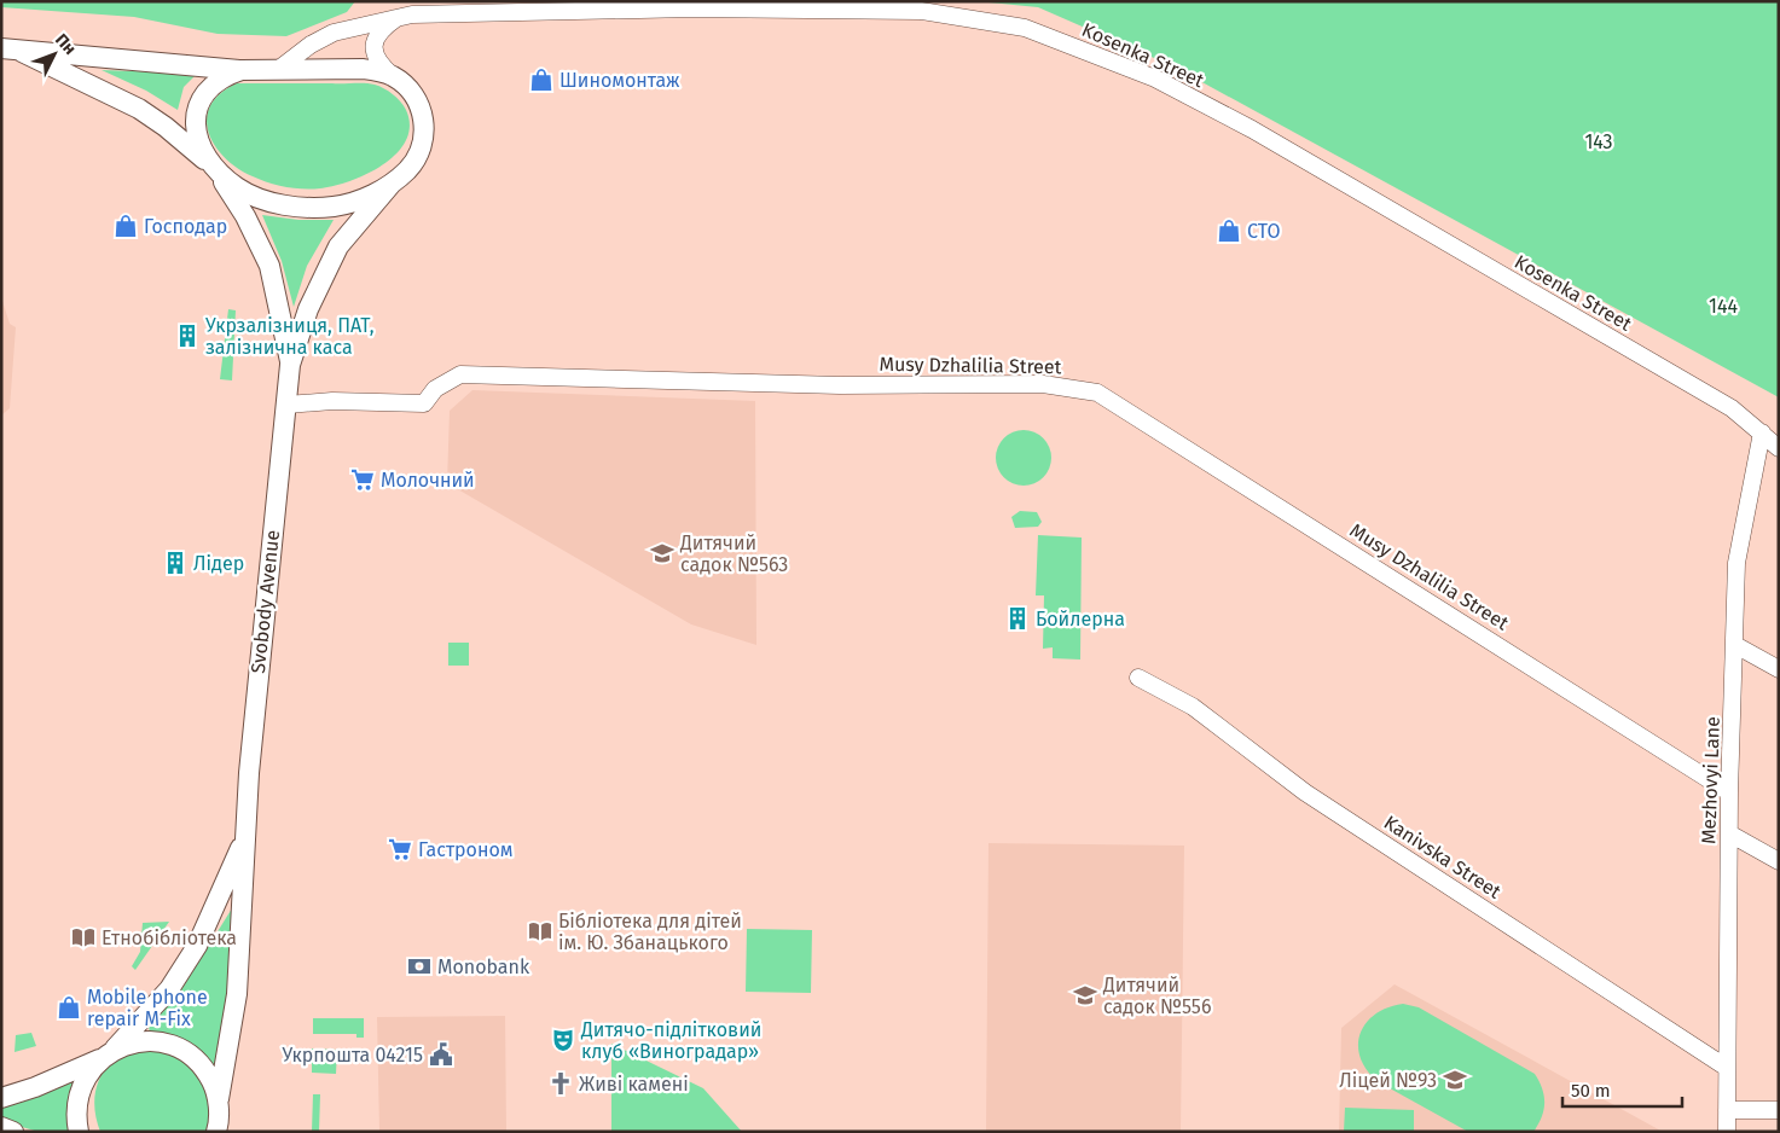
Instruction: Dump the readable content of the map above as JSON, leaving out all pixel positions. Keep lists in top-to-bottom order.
{
  "streets": {
    "street": [
      "Kosenka Street",
      "Musy Dzhalilia Street",
      "Svobody Avenue",
      "Mezhovyi Lane",
      "Kanivska Street"
    ]
  },
  "crossings": [
    ["Kosenka Street", "Svobody Avenue"],
    ["Kosenka Street", "Mezhovyi Lane"],
    ["Musy Dzhalilia Street", "Svobody Avenue"],
    ["Musy Dzhalilia Street", "Mezhovyi Lane"],
    ["Mezhovyi Lane", "Kanivska Street"]
  ],
  "parks": ["143", "144"],
  "places": {
    "shop": [
      "Шиномонтаж",
      "Господар",
      "СТО",
      "Mobile phone repair M-Fix"
    ],
    "building": ["Укрзалізниця, ПАТ, залізнична каса", "Лідер", "Бойлерна"],
    "supermarket": ["Молочний", "Гастроном"],
    "school or university": ["Дитячий садок №563", "Дитячий садок №556", "Ліцей №93"],
    "library": ["Бібліотека для дітей ім. Ю. Збанацького", "Етнобібліотека"],
    "bank": ["Monobank"],
    "theatre": ["Дитячо-підлітковий клуб «Виноградар»"],
    "public building": ["Укрпошта 04215"],
    "church": ["Живі камені"]
  },
  "scale_bar": "50 m",
  "north": "top right"
}
